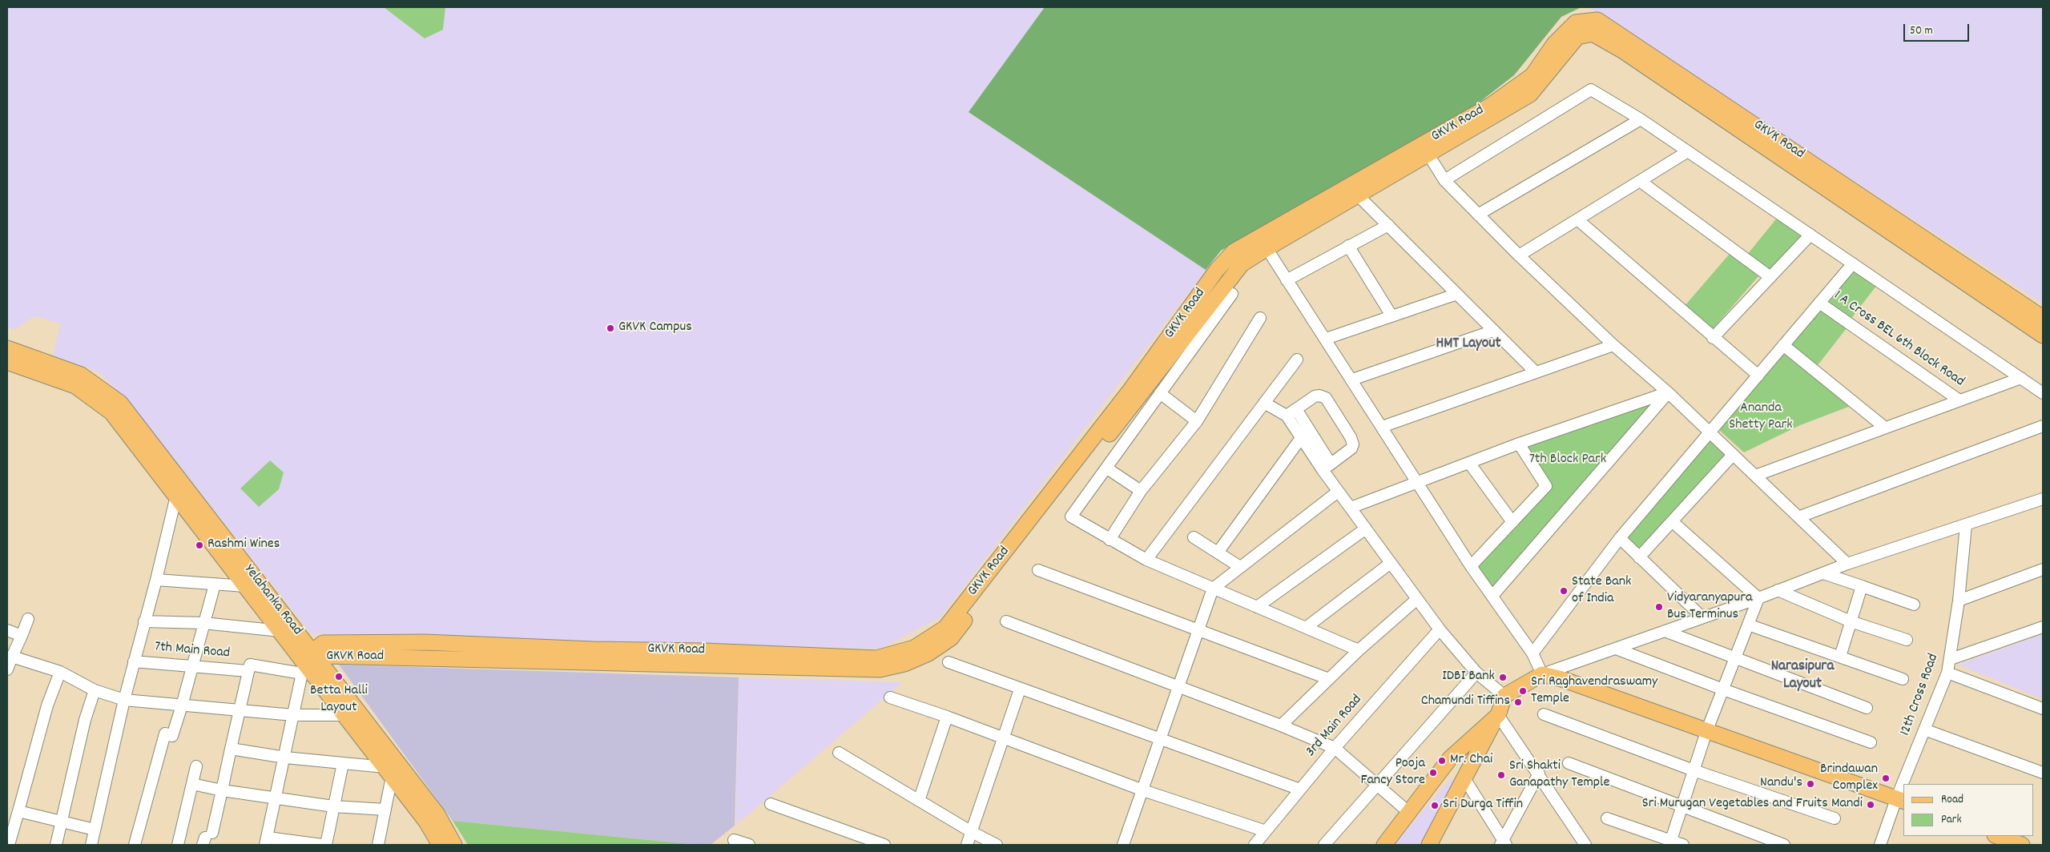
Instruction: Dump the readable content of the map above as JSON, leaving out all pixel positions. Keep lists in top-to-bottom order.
{
  "streets": {
    "main road": ["GKVK Road", "Yelahanka Road"],
    "street": [
      "1 A Cross BEL 6th Block Road",
      "7th Main Road",
      "12th Cross Road",
      "3rd Main Road"
    ]
  },
  "crossings": [
    ["GKVK Road", "Yelahanka Road"]
  ],
  "districts": ["HMT Layout", "Narasipura Layout"],
  "parks": ["Ananda Shetty Park", "7th Block Park"],
  "places": [
    "GKVK Campus",
    "Rashmi Wines",
    "State Bank of India",
    "Vidyaranyapura Bus Terminus",
    "Betta Halli Layout",
    "IDBI Bank",
    "Sri Raghavendraswamy Temple",
    "Chamundi Tiffins",
    "Mr. Chai",
    "Pooja Fancy Store",
    "Sri Shakti Ganapathy Temple",
    "Brindawan Complex",
    "Nandu's",
    "Sri Murugan Vegetables and Fruits Mandi",
    "Sri Durga Tiffin"
  ],
  "legend": ["Road", "Park"],
  "scale_bar": "50 m"
}
